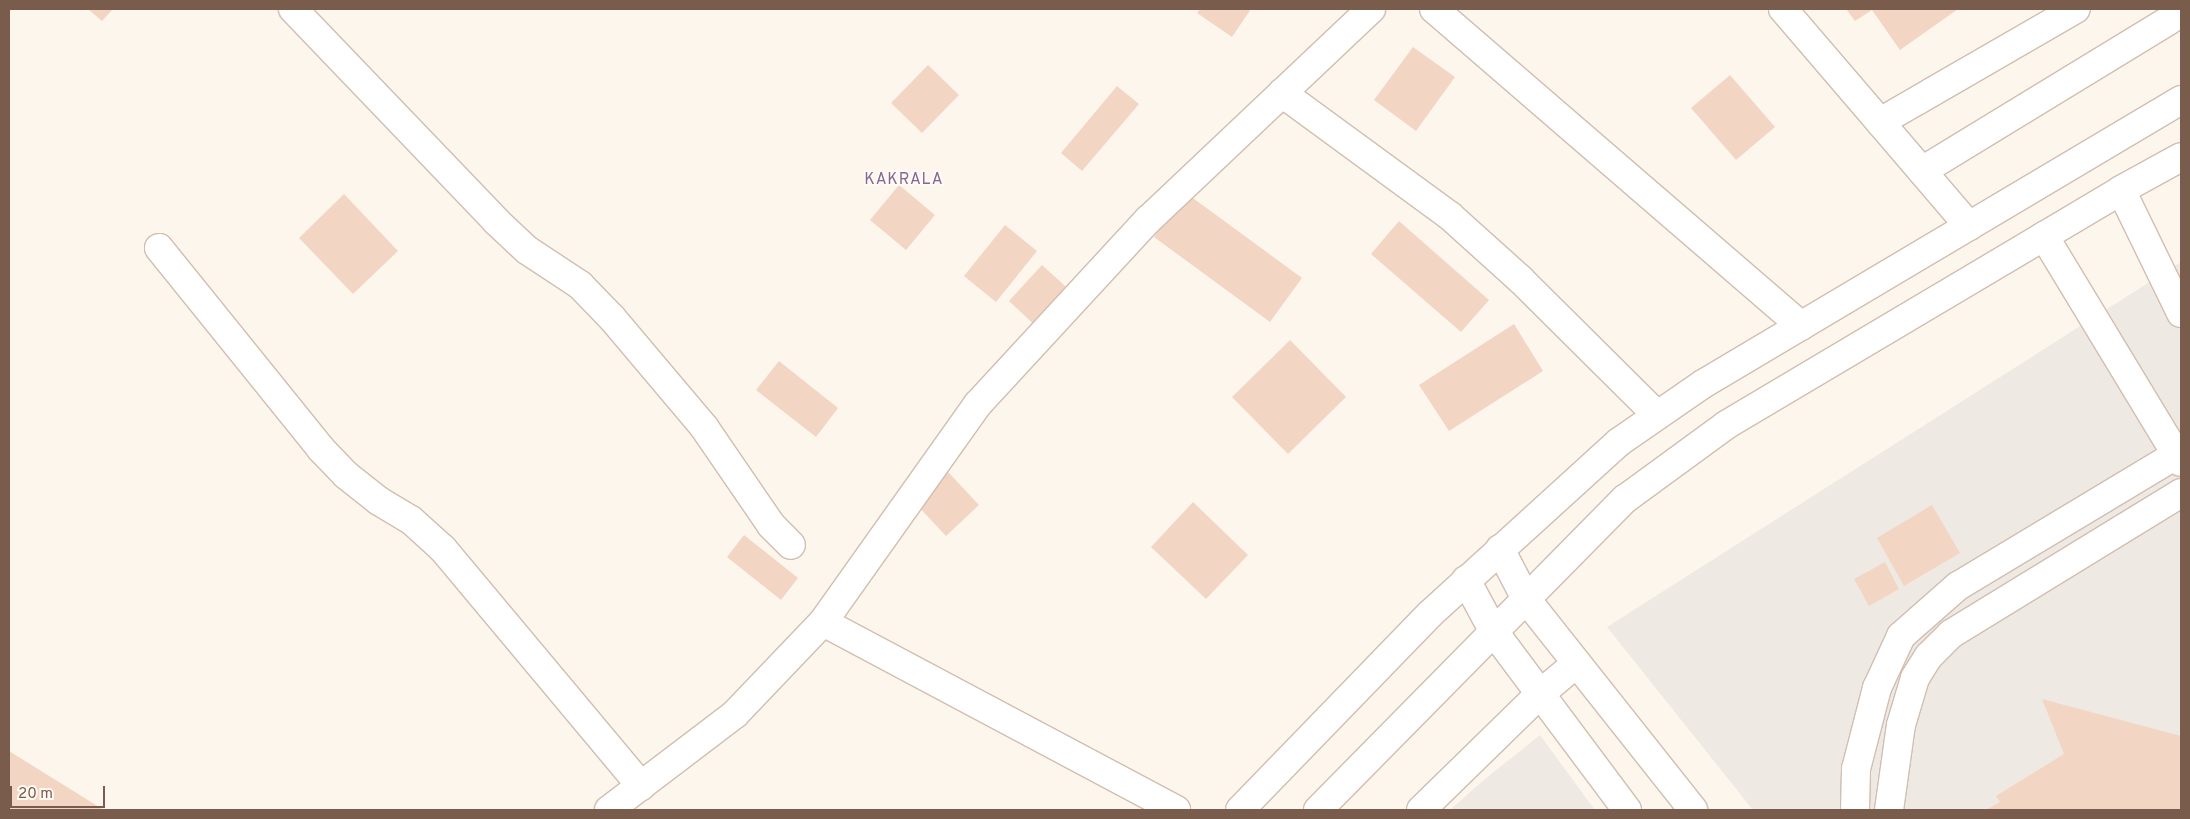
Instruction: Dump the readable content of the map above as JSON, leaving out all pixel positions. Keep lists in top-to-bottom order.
{
  "districts": ["KAKRALA"],
  "scale_bar": "20 m"
}
